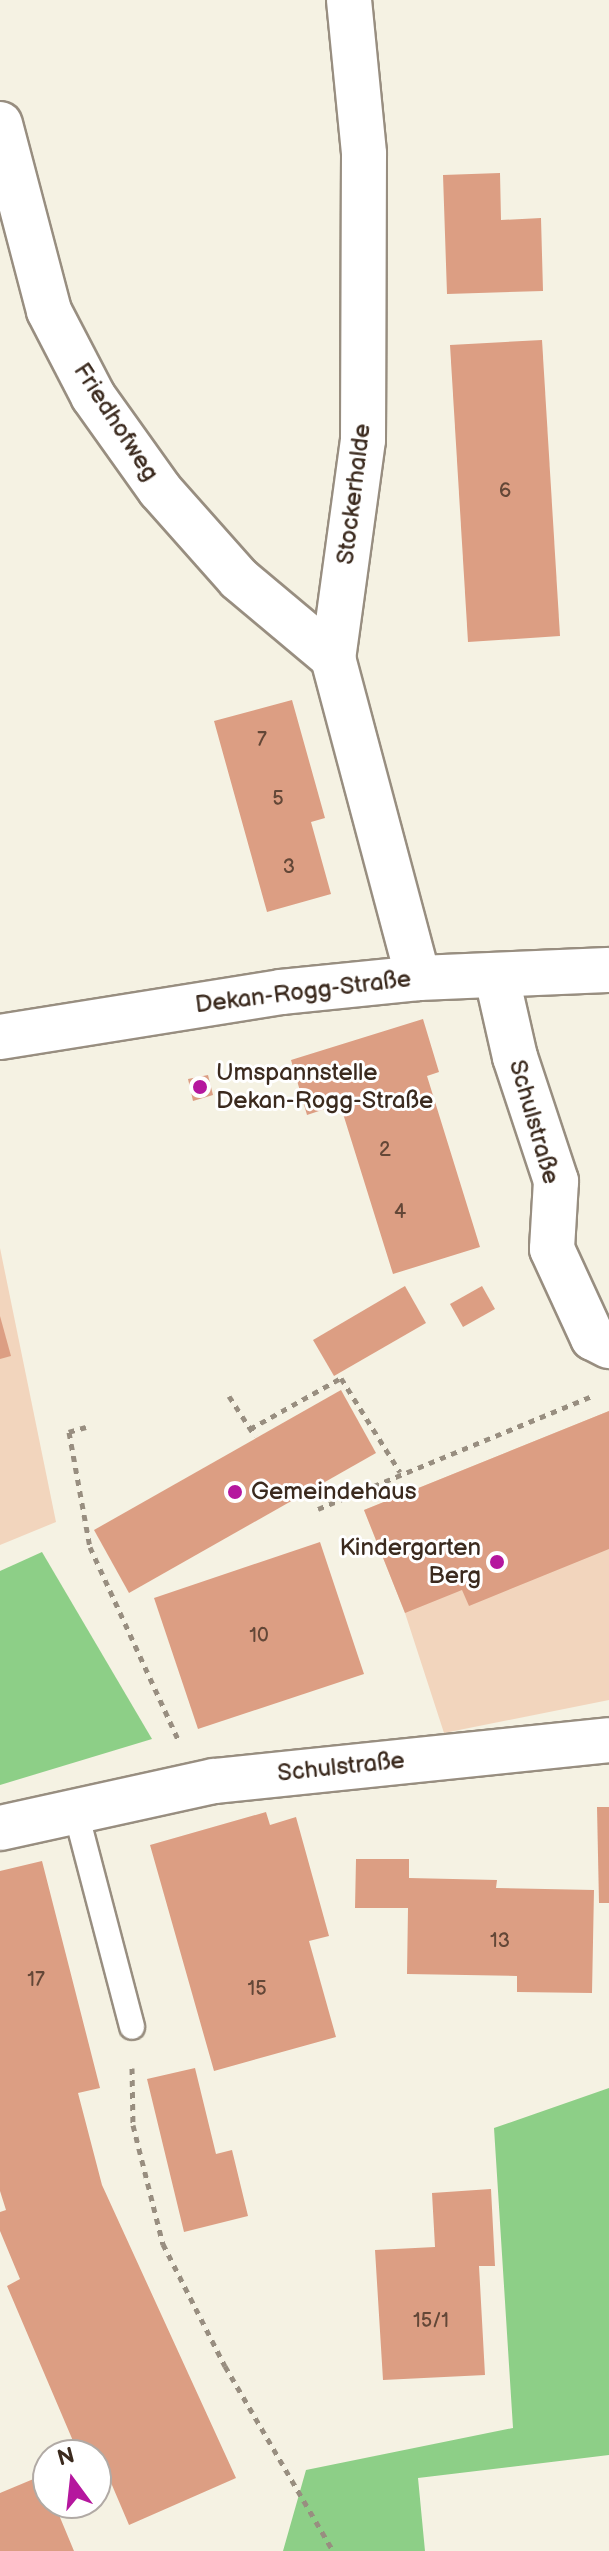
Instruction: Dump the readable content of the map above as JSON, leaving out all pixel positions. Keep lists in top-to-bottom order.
{
  "streets": {
    "street": [
      "Friedhofweg",
      "Stockerhalde",
      "Dekan-Rogg-Straße",
      "Schulstraße"
    ]
  },
  "crossings": [
    ["Friedhofweg", "Stockerhalde"],
    ["Stockerhalde", "Dekan-Rogg-Straße"],
    ["Dekan-Rogg-Straße", "Schulstraße"]
  ],
  "places": ["Umspannstelle Dekan-Rogg-Straße", "Gemeindehaus", "Kindergarten Berg"],
  "house_numbers": [
    "6",
    "7",
    "5",
    "3",
    "2",
    "4",
    "10",
    "13",
    "17",
    "15",
    "15/1"
  ],
  "north": "top"
}
